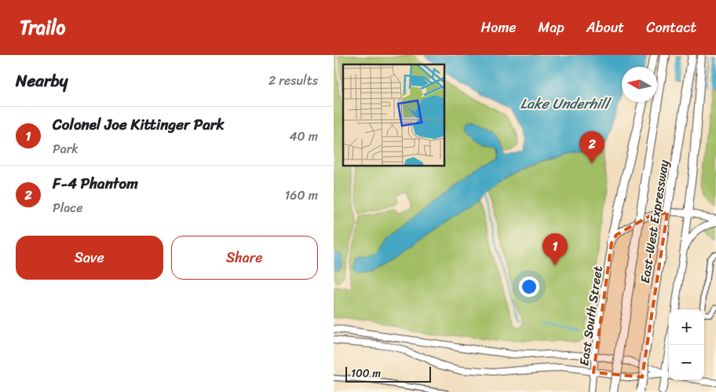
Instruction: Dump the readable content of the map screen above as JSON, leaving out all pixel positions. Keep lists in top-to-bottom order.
{
  "streets": {
    "highway": ["East-West Expressway"],
    "main road": ["East South Street"]
  },
  "water": ["Lake Underhill"],
  "scale_bar": "100 m",
  "north": "left",
  "page": {
    "header": "Trailo",
    "nav": [
      "Home",
      "Map",
      "About",
      "Contact"
    ],
    "heading": ["Nearby", "2 results"],
    "list": [
      {
        "mark": "1",
        "name": "Colonel Joe Kittinger Park",
        "note": "Park",
        "value": "40 m"
      },
      {
        "mark": "2",
        "name": "F-4 Phantom",
        "note": "Place",
        "value": "160 m"
      }
    ],
    "pins": ["2", "1"],
    "buttons": ["Save", "Share"],
    "map_buttons": ["+", "−"],
    "scale": "100 m"
  }
}
